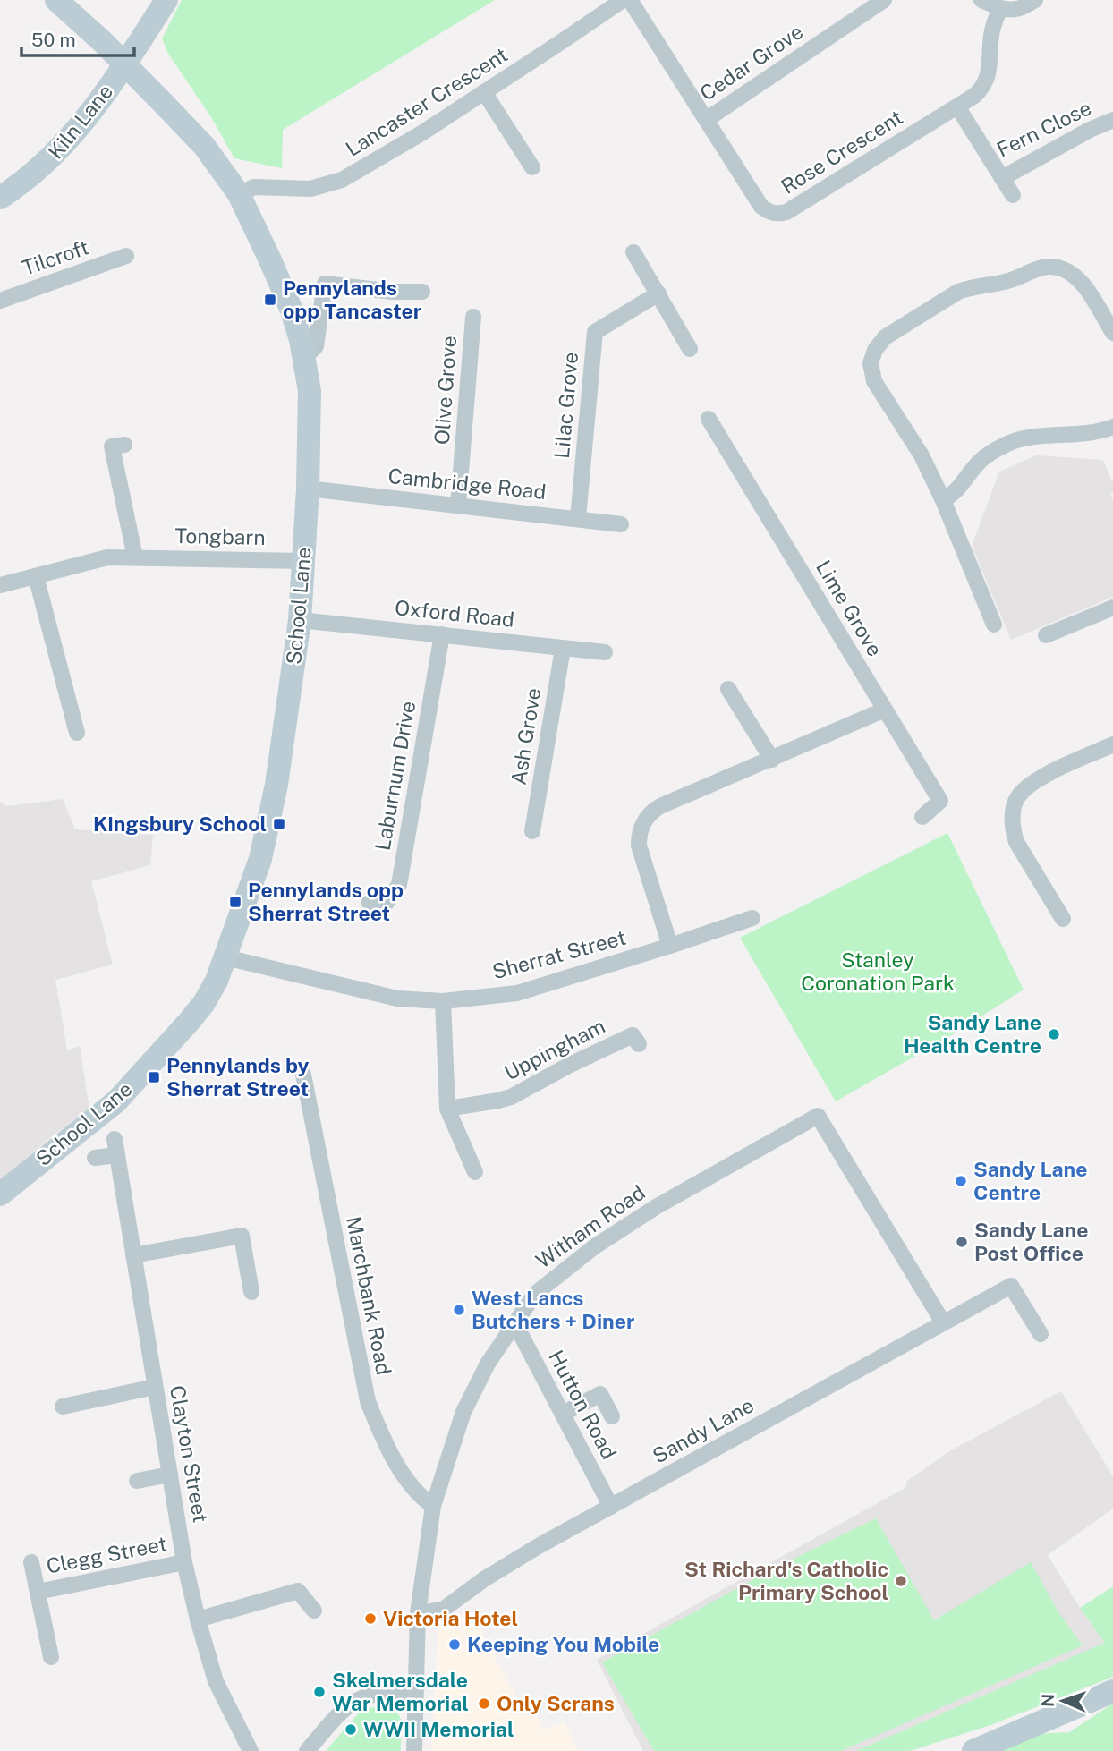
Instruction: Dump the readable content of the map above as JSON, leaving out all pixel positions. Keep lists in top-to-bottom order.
{
  "streets": {
    "street": [
      "Cedar Grove",
      "Lancaster Crescent",
      "Kiln Lane",
      "Fern Close",
      "Rose Crescent",
      "Tilcroft",
      "Olive Grove",
      "Lilac Grove",
      "Cambridge Road",
      "Tongbarn",
      "School Lane",
      "Lime Grove",
      "Oxford Road",
      "Ash Grove",
      "Laburnum Drive",
      "Sherrat Street",
      "Uppingham",
      "Witham Road",
      "Marchbank Road",
      "Hutton Road",
      "Sandy Lane",
      "Clayton Street",
      "Clegg Street"
    ]
  },
  "crossings": [
    ["Cedar Grove", "Rose Crescent"],
    ["Lancaster Crescent", "School Lane"],
    ["Kiln Lane", "School Lane"],
    ["Fern Close", "Rose Crescent"],
    ["Olive Grove", "Cambridge Road"],
    ["Lilac Grove", "Cambridge Road"],
    ["Cambridge Road", "School Lane"],
    ["Tongbarn", "School Lane"],
    ["School Lane", "Oxford Road"],
    ["School Lane", "Sherrat Street"],
    ["Oxford Road", "Ash Grove"],
    ["Oxford Road", "Laburnum Drive"],
    ["Witham Road", "Marchbank Road"],
    ["Witham Road", "Hutton Road"],
    ["Witham Road", "Sandy Lane"],
    ["Hutton Road", "Sandy Lane"],
    ["Clayton Street", "Clegg Street"]
  ],
  "parks": ["Stanley Coronation Park"],
  "places": {
    "transit": [
      "Pennylands opp Tancaster",
      "Kingsbury School",
      "Pennylands opp Sherrat Street",
      "Pennylands by Sherrat Street"
    ],
    "other": [
      "Sandy Lane Health Centre",
      "Sandy Lane Centre",
      "Sandy Lane Post Office",
      "West Lancs Butchers + Diner",
      "St Richard's Catholic Primary School",
      "Victoria Hotel",
      "Keeping You Mobile",
      "Skelmersdale War Memorial",
      "Only Scrans",
      "WWII Memorial"
    ]
  },
  "scale_bar": "50 m",
  "north": "left"
}
